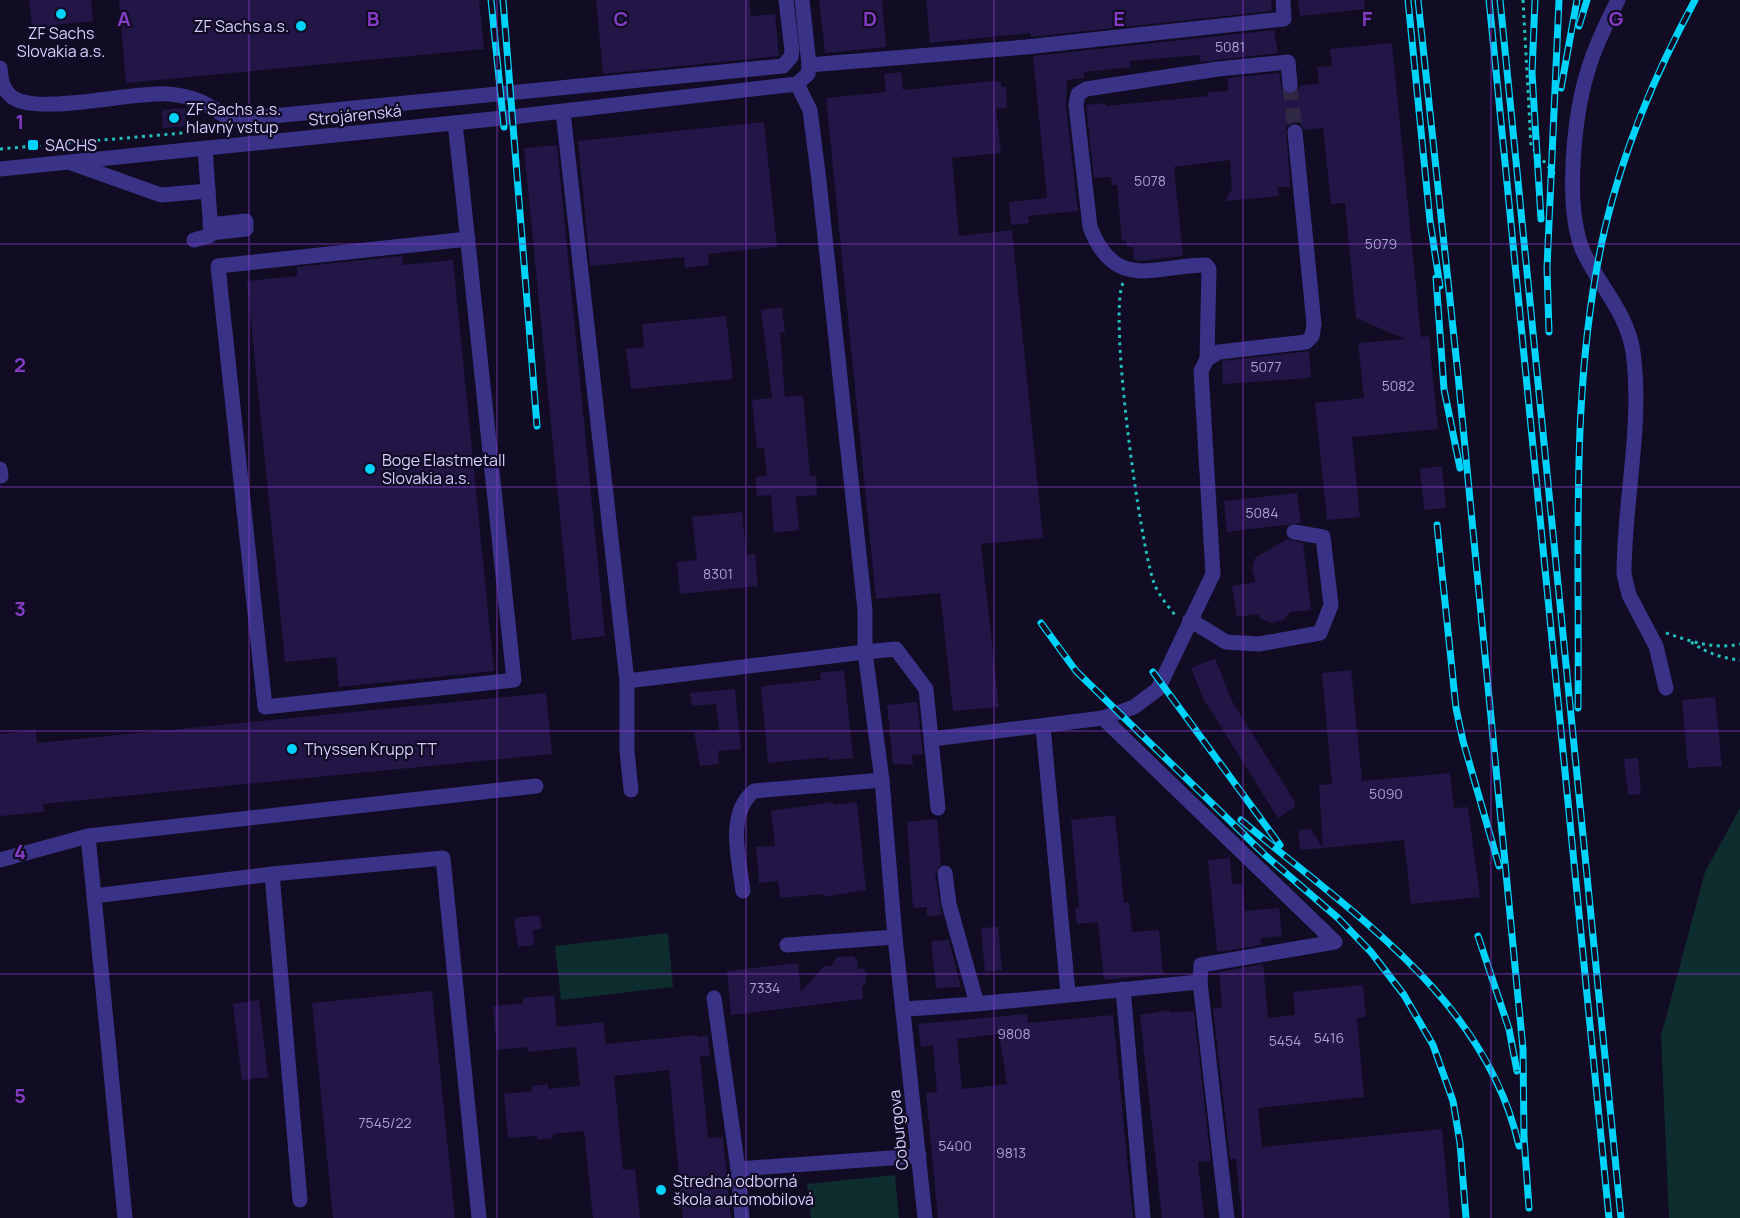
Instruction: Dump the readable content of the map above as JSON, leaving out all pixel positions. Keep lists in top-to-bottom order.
{
  "streets": {
    "street": ["Strojárenská", "Coburgova"]
  },
  "crossings": [
    ["Strojárenská", "Coburgova"]
  ],
  "places": {
    "other": [
      "ZF Sachs Slovakia a.s.",
      "ZF Sachs a.s.",
      "ZF Sachs a.s. hlavný vstup",
      "Boge Elastmetall Slovakia a.s.",
      "Thyssen Krupp TT",
      "Stredná odborná škola automobilová"
    ],
    "transit": ["SACHS"]
  },
  "house_numbers": [
    "5081",
    "5078",
    "5079",
    "5077",
    "5082",
    "5084",
    "8301",
    "5090",
    "7334",
    "9808",
    "5416",
    "5454",
    "7545/22",
    "5400",
    "9813"
  ],
  "grid": {
    "columns": [
      "A",
      "B",
      "C",
      "D",
      "E",
      "F",
      "G"
    ],
    "rows": [
      "1",
      "2",
      "3",
      "4",
      "5"
    ]
  }
}
